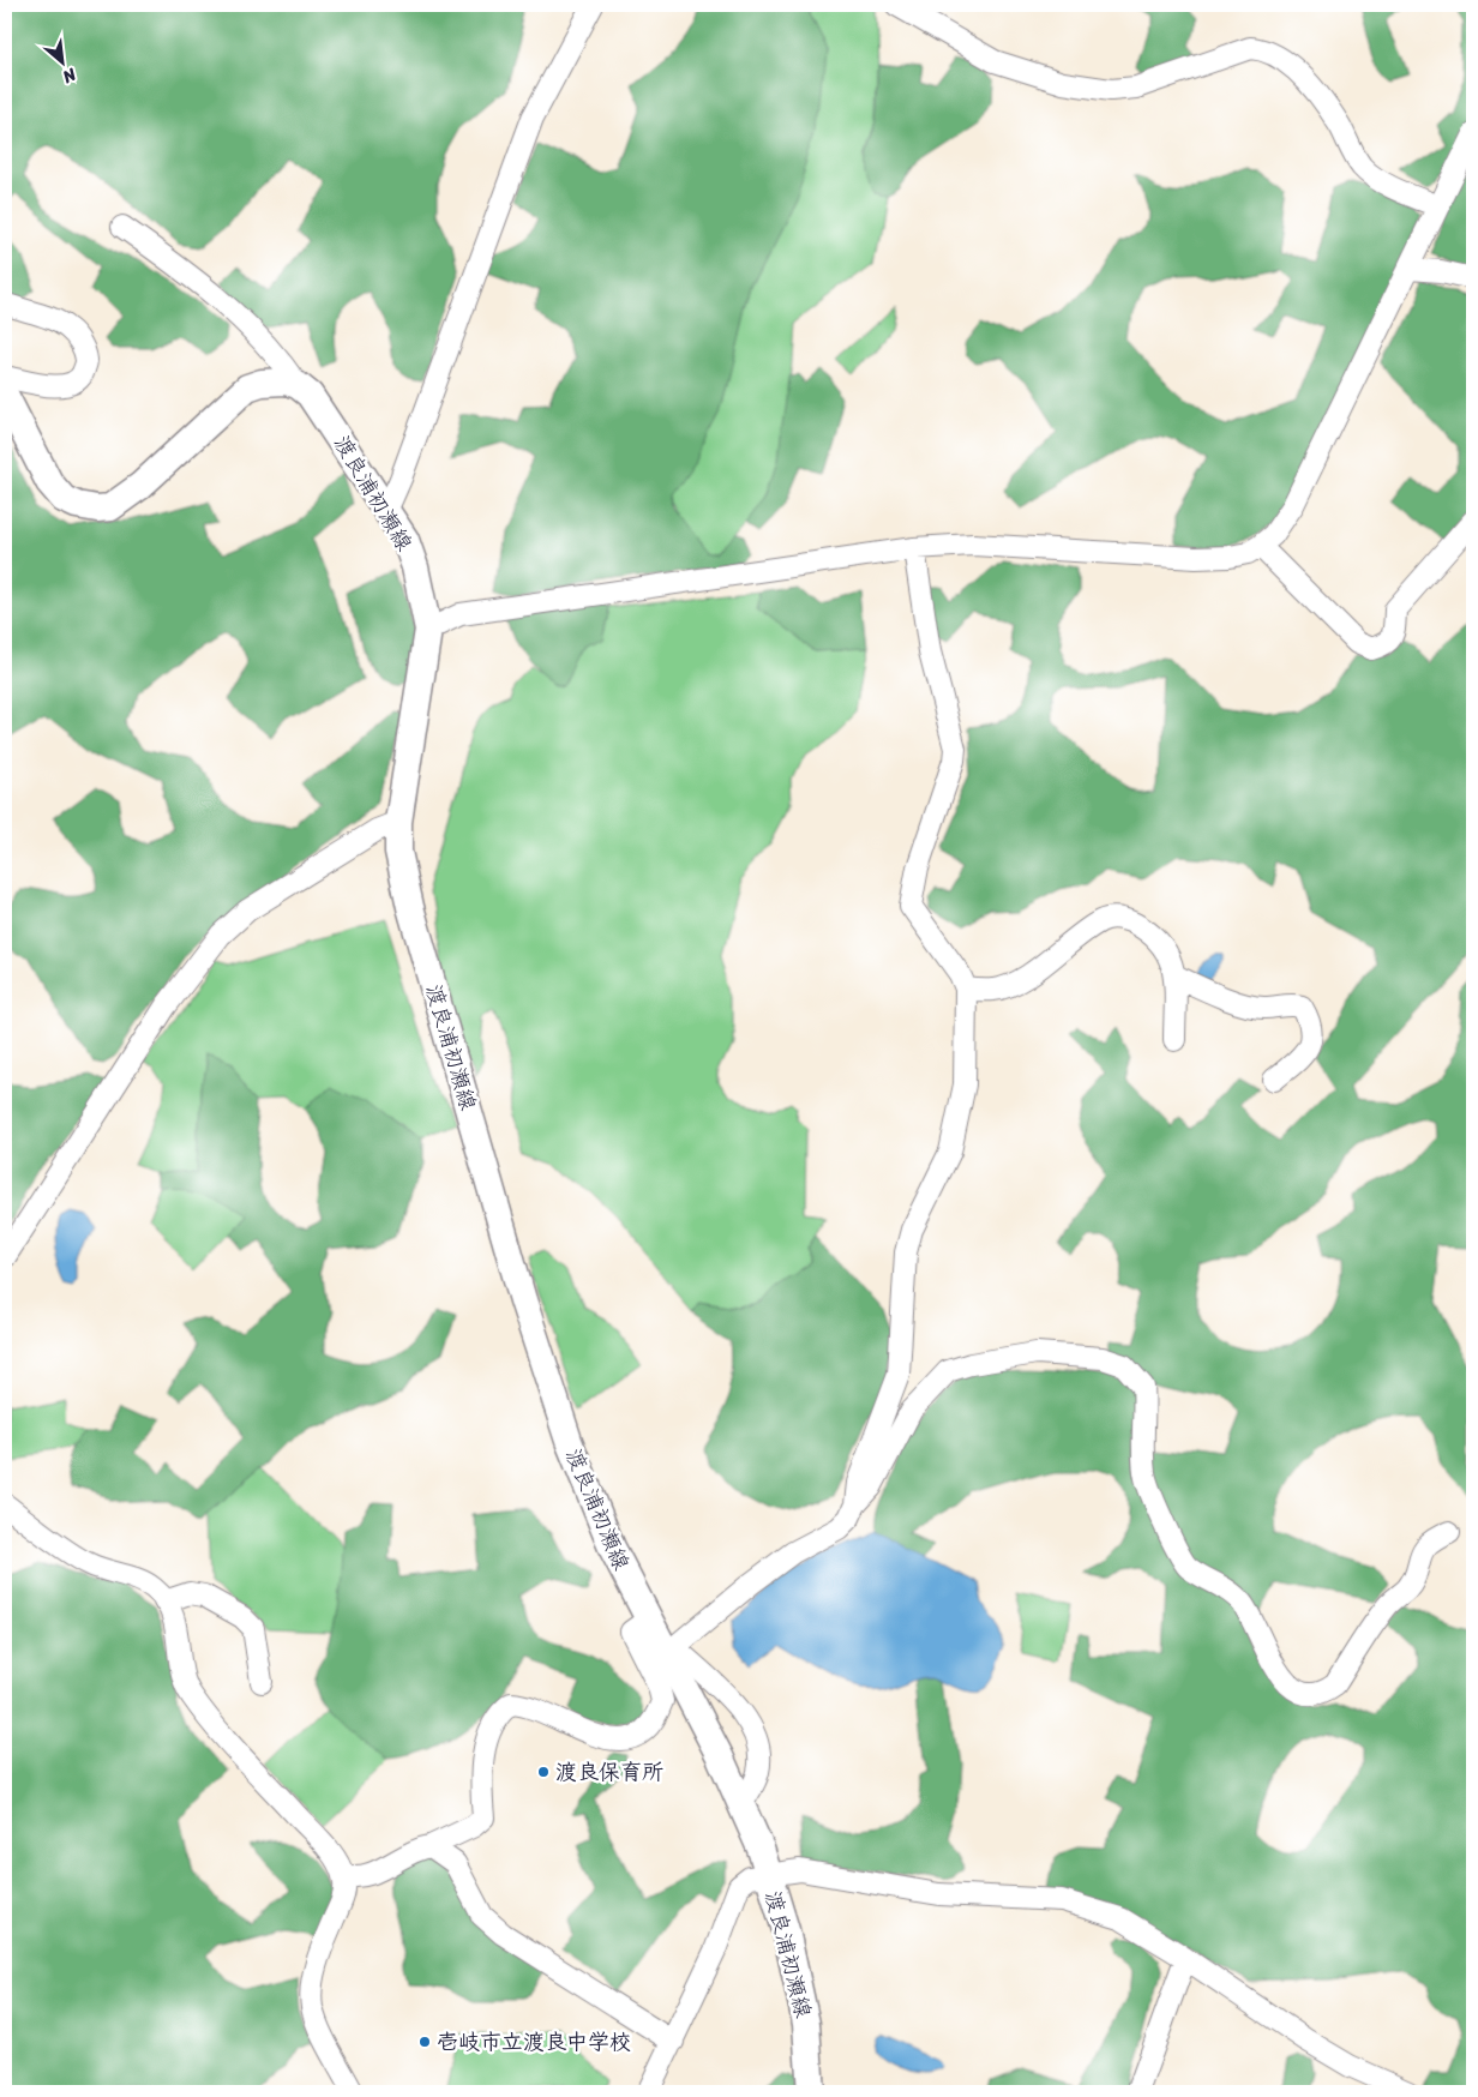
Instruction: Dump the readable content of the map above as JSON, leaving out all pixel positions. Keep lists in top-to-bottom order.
{
  "streets": {
    "main road": ["渡良浦初瀬線"]
  },
  "places": ["渡良保育所", "壱岐市立渡良中学校"],
  "north": "bottom right"
}
